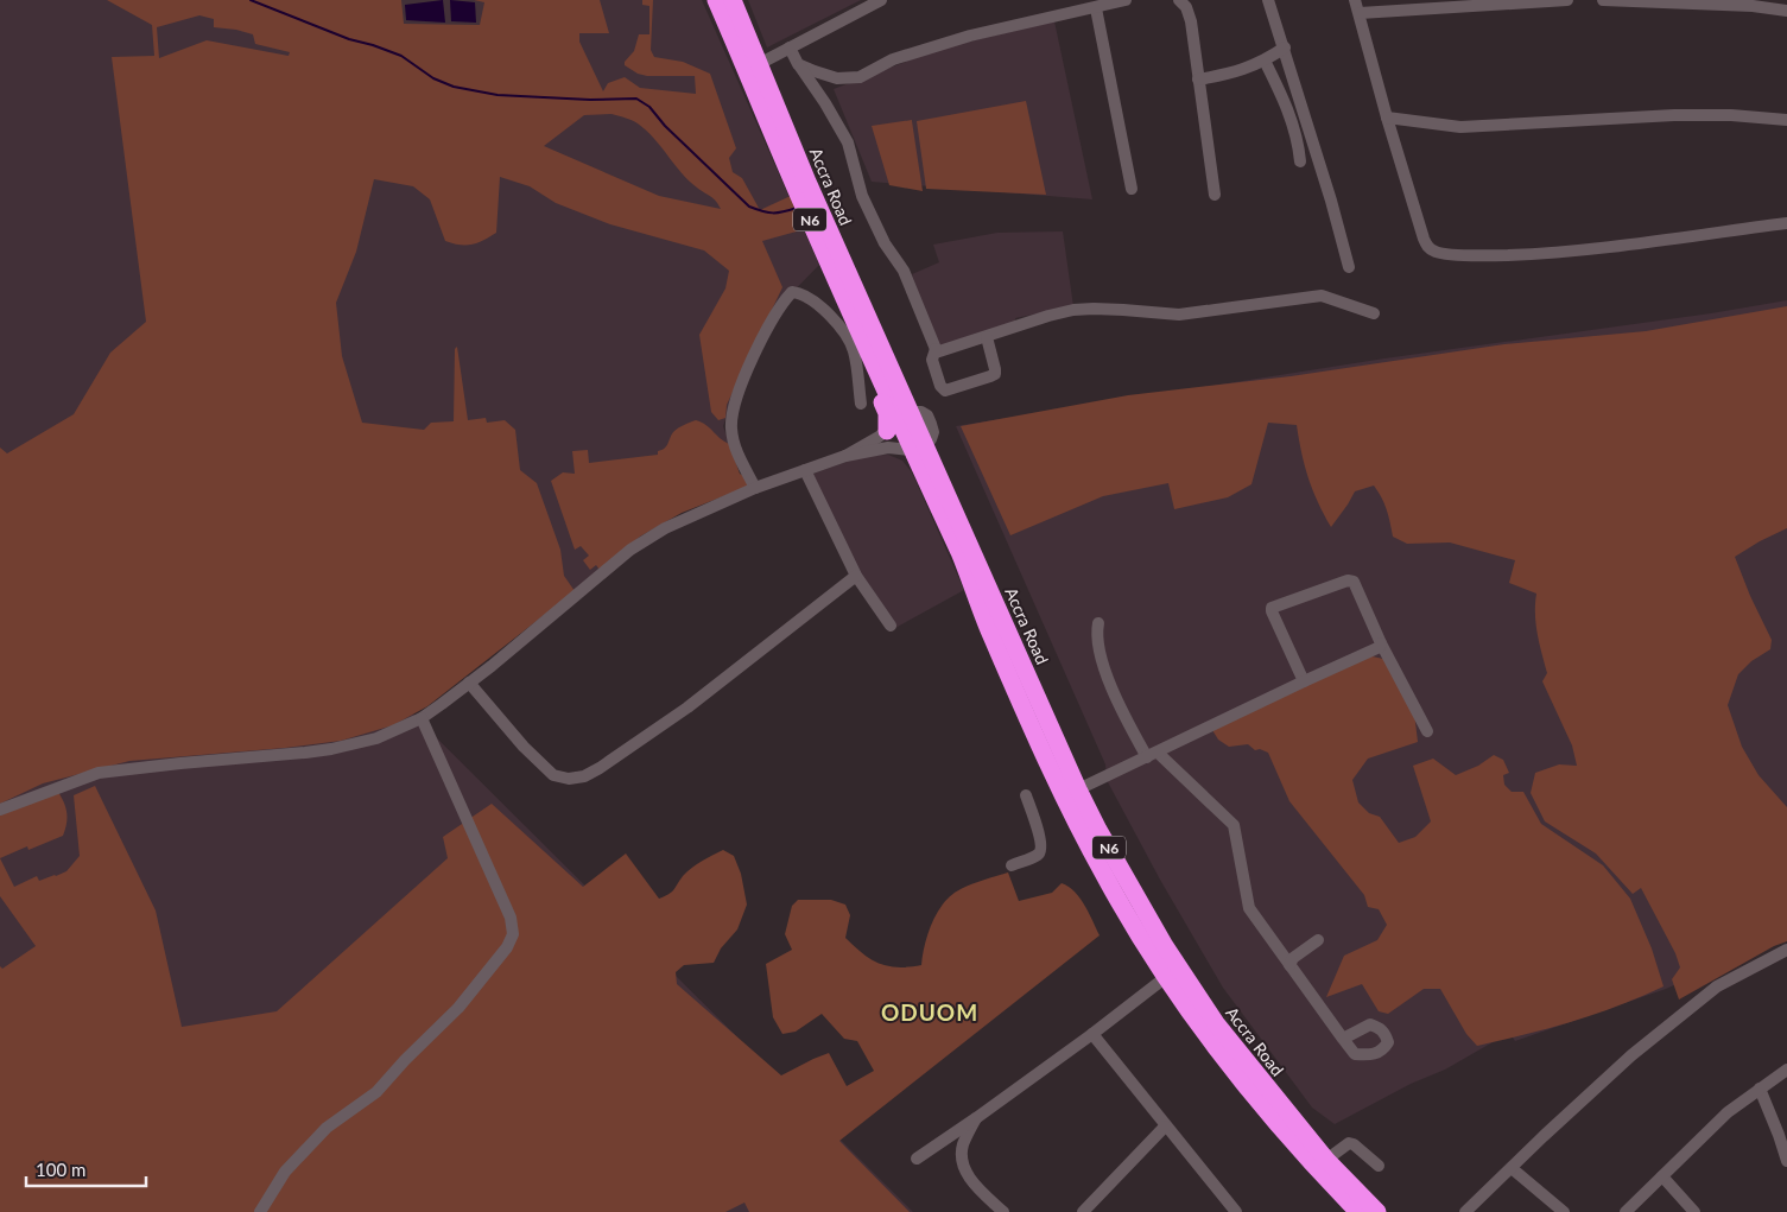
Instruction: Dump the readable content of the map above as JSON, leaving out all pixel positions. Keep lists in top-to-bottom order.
{
  "streets": {
    "highway": ["Accra Road", "N6"]
  },
  "districts": ["ODUOM"],
  "scale_bar": "100 m"
}
